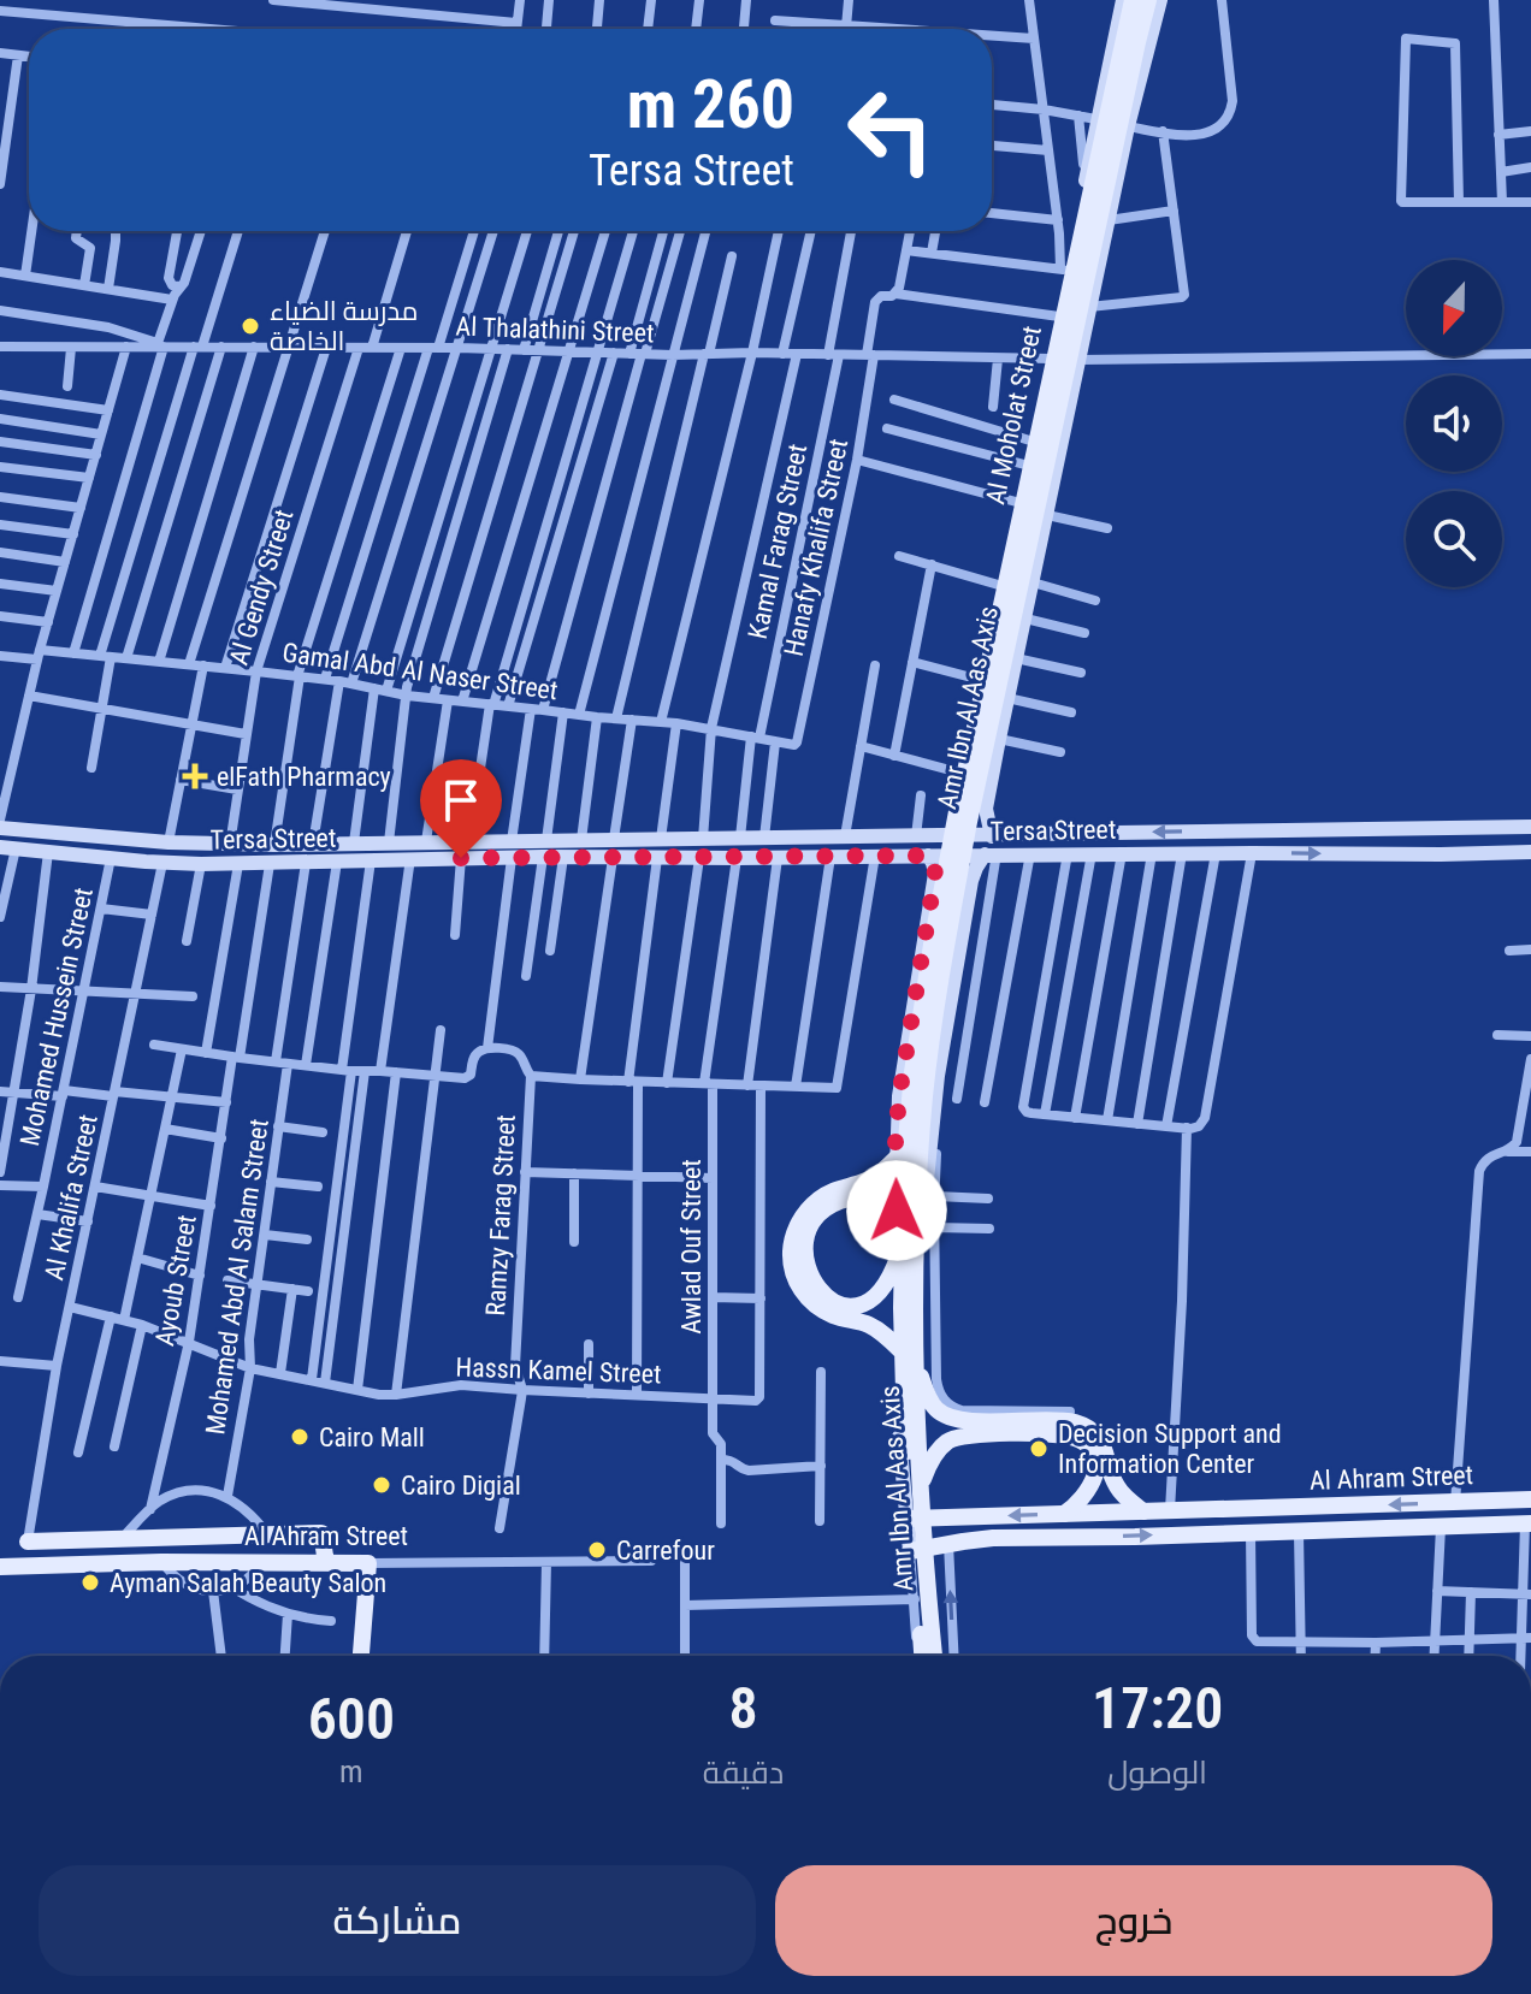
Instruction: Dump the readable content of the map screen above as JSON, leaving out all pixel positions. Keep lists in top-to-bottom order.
{
  "streets": {
    "main road": [
      "Al Moholat Street",
      "Amr Ibn Al Aas Axis",
      "Tersa Street",
      "Al Ahram Street"
    ],
    "street": [
      "Al Thalathini Street",
      "Kamal Farag Street",
      "Hanafy Khalifa Street",
      "Al Gendy Street",
      "Gamal Abd Al Naser Street",
      "Mohamed Hussein Street",
      "Al Khalifa Street",
      "Ramzy Farag Street",
      "Awlad Ouf Street",
      "Mohamed Abd Al Salam Street",
      "Ayoub Street",
      "Hassn Kamel Street"
    ]
  },
  "crossings": [
    ["Al Thalathini Street", "Al Moholat Street"],
    ["Al Thalathini Street", "Kamal Farag Street"],
    ["Al Thalathini Street", "Hanafy Khalifa Street"],
    ["Al Thalathini Street", "Al Gendy Street"],
    ["Al Moholat Street", "Tersa Street"],
    ["Kamal Farag Street", "Gamal Abd Al Naser Street"],
    ["Kamal Farag Street", "Tersa Street"],
    ["Hanafy Khalifa Street", "Gamal Abd Al Naser Street"],
    ["Al Gendy Street", "Gamal Abd Al Naser Street"],
    ["Al Gendy Street", "Tersa Street"],
    ["Tersa Street", "Mohamed Hussein Street"],
    ["Tersa Street", "Al Khalifa Street"],
    ["Tersa Street", "Awlad Ouf Street"],
    ["Tersa Street", "Mohamed Abd Al Salam Street"],
    ["Tersa Street", "Ayoub Street"],
    ["Al Khalifa Street", "Hassn Kamel Street"],
    ["Al Khalifa Street", "Al Ahram Street"],
    ["Ramzy Farag Street", "Hassn Kamel Street"],
    ["Awlad Ouf Street", "Hassn Kamel Street"],
    ["Mohamed Abd Al Salam Street", "Hassn Kamel Street"],
    ["Ayoub Street", "Hassn Kamel Street"]
  ],
  "places": {
    "other": [
      "مدرسة الضياء الخاصة",
      "Cairo Mall",
      "Decision Support and Information Center",
      "Cairo Digial",
      "Carrefour",
      "Ayman Salah Beauty Salon"
    ],
    "health": ["elFath Pharmacy"]
  },
  "north": "bottom",
  "page": {
    "turn": ["260 m", "Tersa Street"],
    "eta": [
      "17:20",
      "الوصول",
      "8",
      "دقيقة",
      "600",
      "m"
    ],
    "buttons": ["خروج", "مشاركة"]
  }
}
